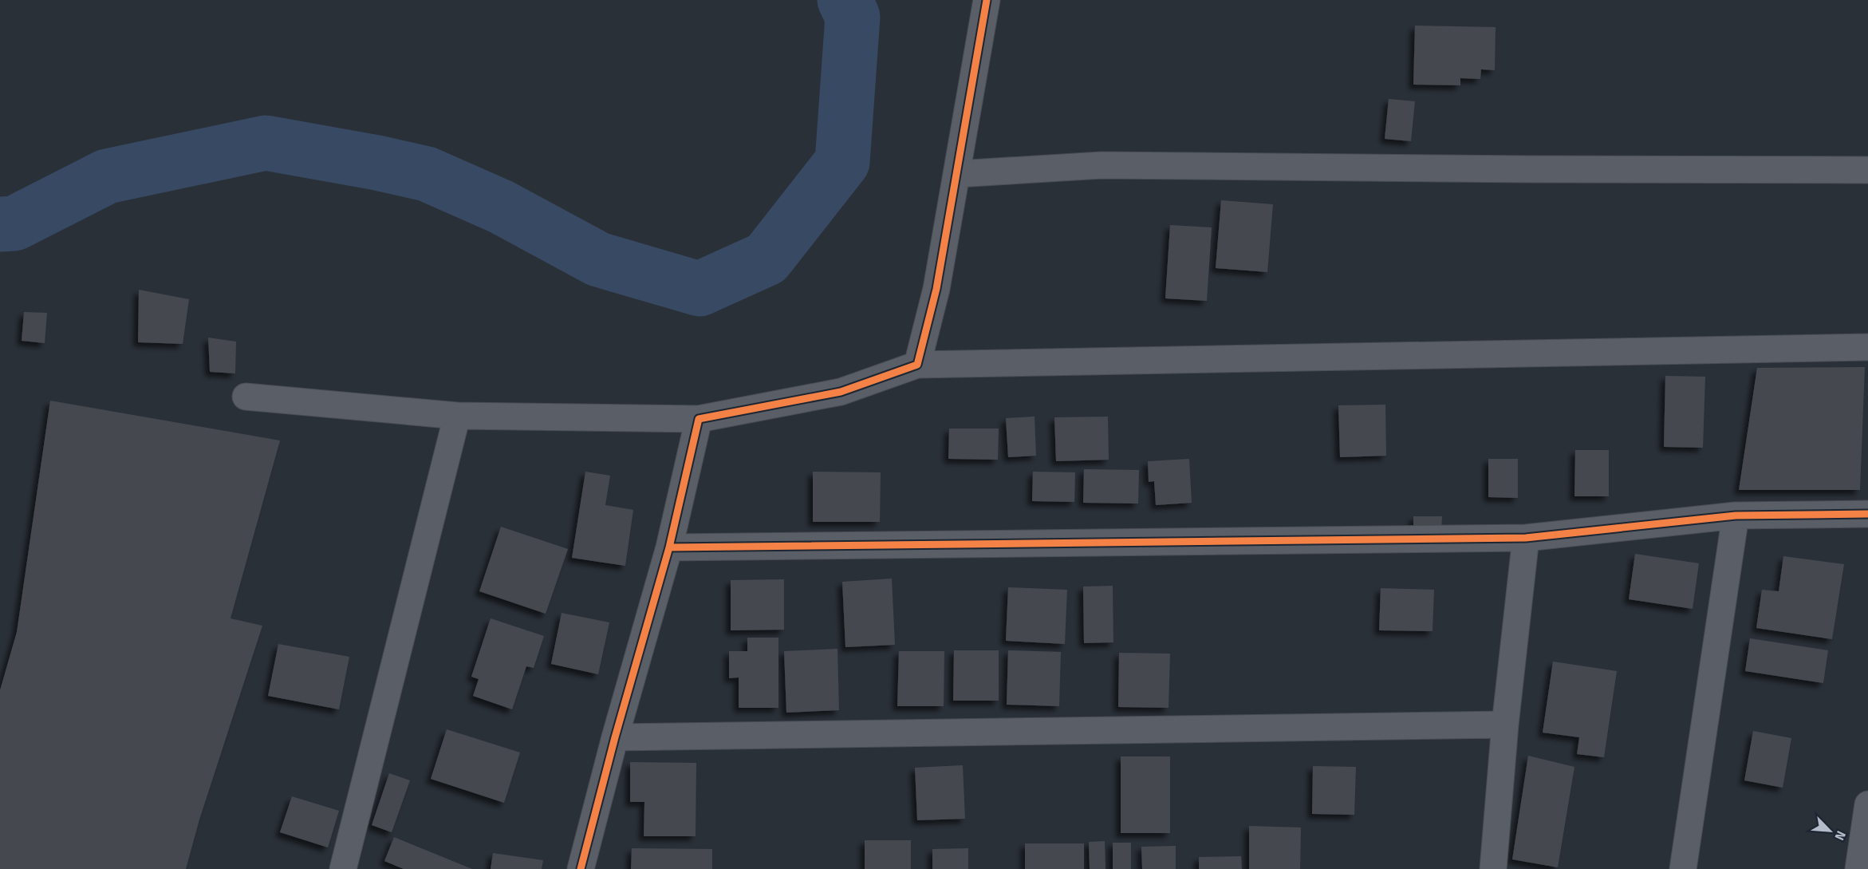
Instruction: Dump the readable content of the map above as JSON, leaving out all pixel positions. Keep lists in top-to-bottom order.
{
  "north": "bottom right"
}
